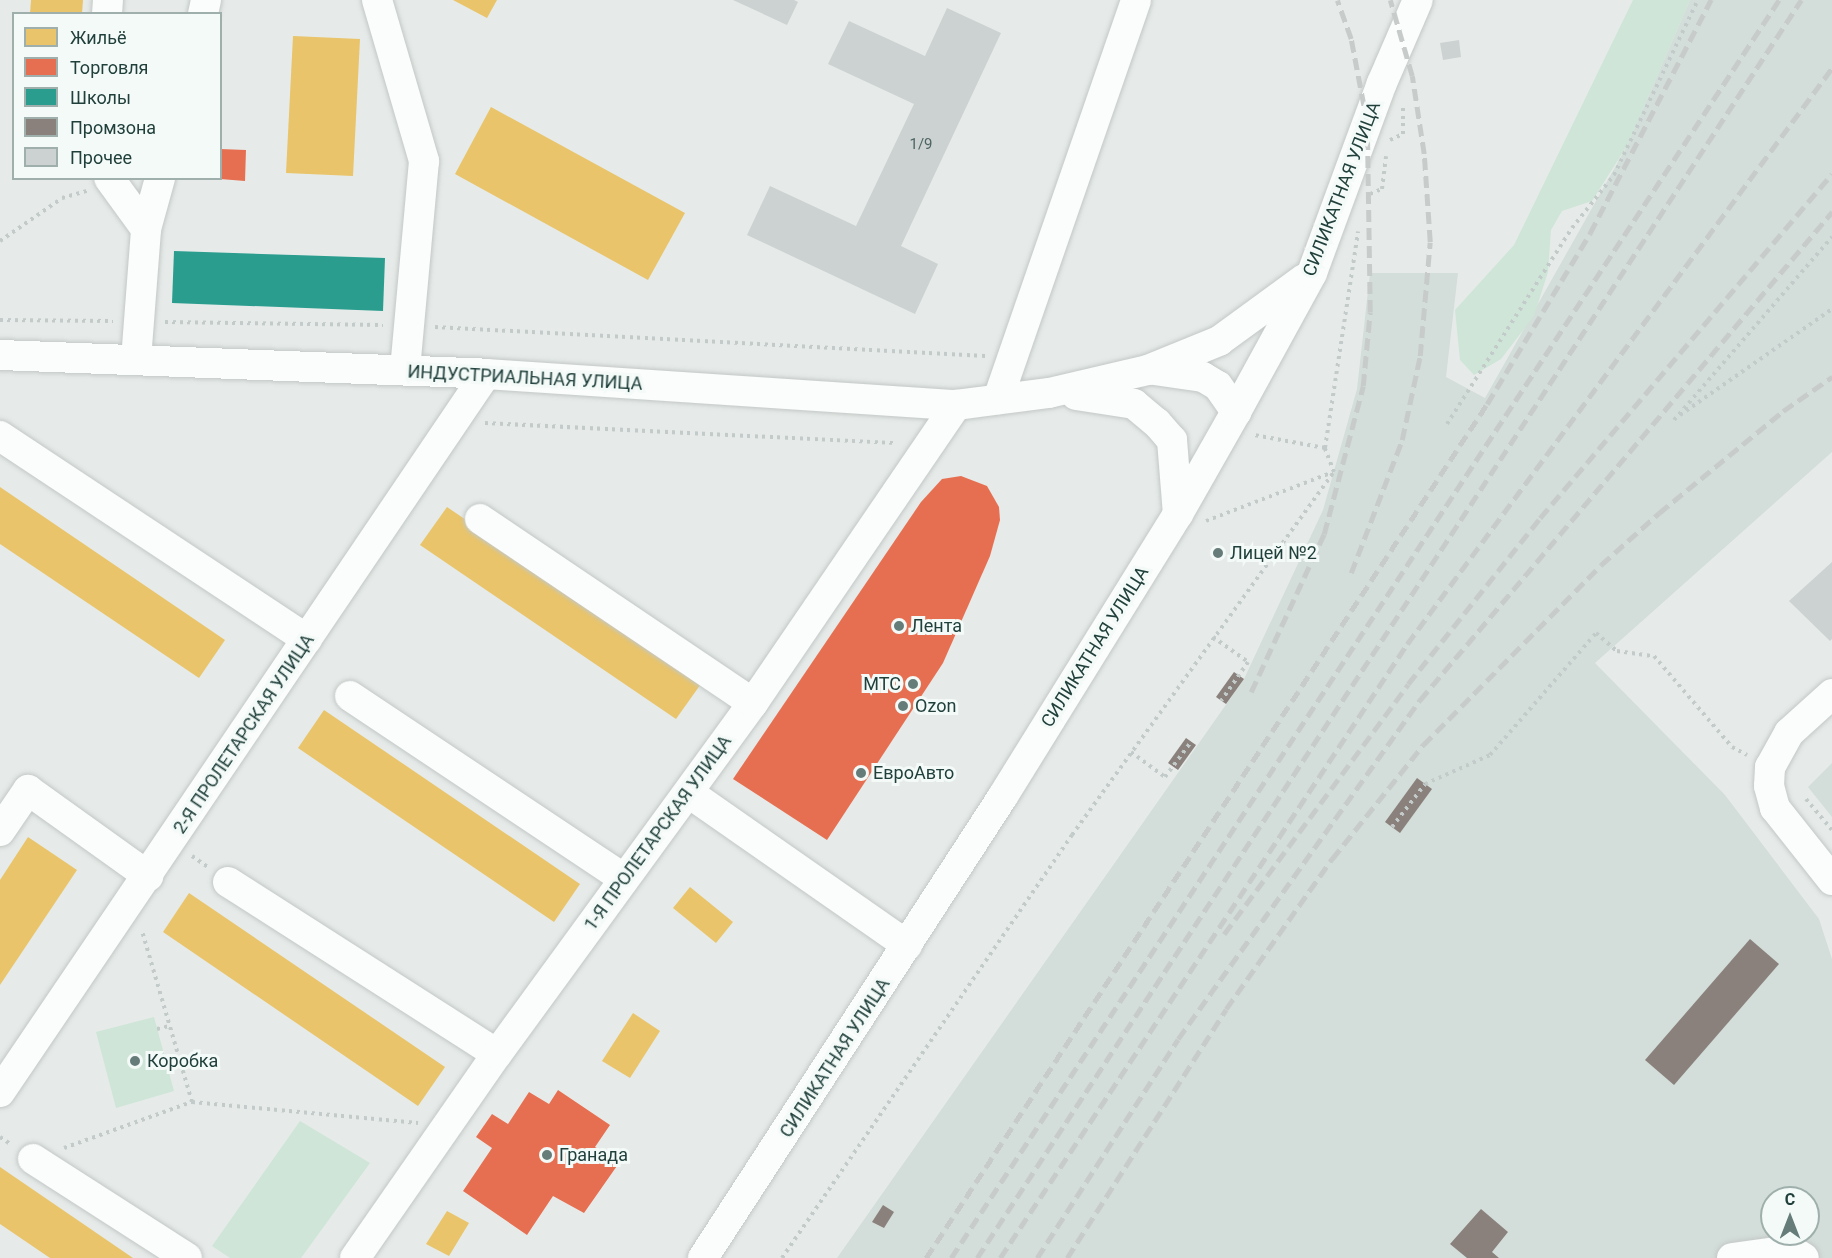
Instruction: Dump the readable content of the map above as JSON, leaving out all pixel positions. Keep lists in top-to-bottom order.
{
  "streets": {
    "street": [
      "СИЛИКАТНАЯ УЛИЦА",
      "ИНДУСТРИАЛЬНАЯ УЛИЦА",
      "2-Я ПРОЛЕТАРСКАЯ УЛИЦА",
      "1-Я ПРОЛЕТАРСКАЯ УЛИЦА"
    ]
  },
  "crossings": [
    ["СИЛИКАТНАЯ УЛИЦА", "ИНДУСТРИАЛЬНАЯ УЛИЦА"],
    ["ИНДУСТРИАЛЬНАЯ УЛИЦА", "2-Я ПРОЛЕТАРСКАЯ УЛИЦА"],
    ["ИНДУСТРИАЛЬНАЯ УЛИЦА", "1-Я ПРОЛЕТАРСКАЯ УЛИЦА"]
  ],
  "places": [
    "Лицей №2",
    "Лента",
    "МТС",
    "Ozon",
    "ЕвроАвто",
    "Коробка",
    "Гранада"
  ],
  "house_numbers": ["1/9"],
  "legend": [
    "Жильё",
    "Торговля",
    "Школы",
    "Промзона",
    "Прочее"
  ],
  "north": "top"
}
